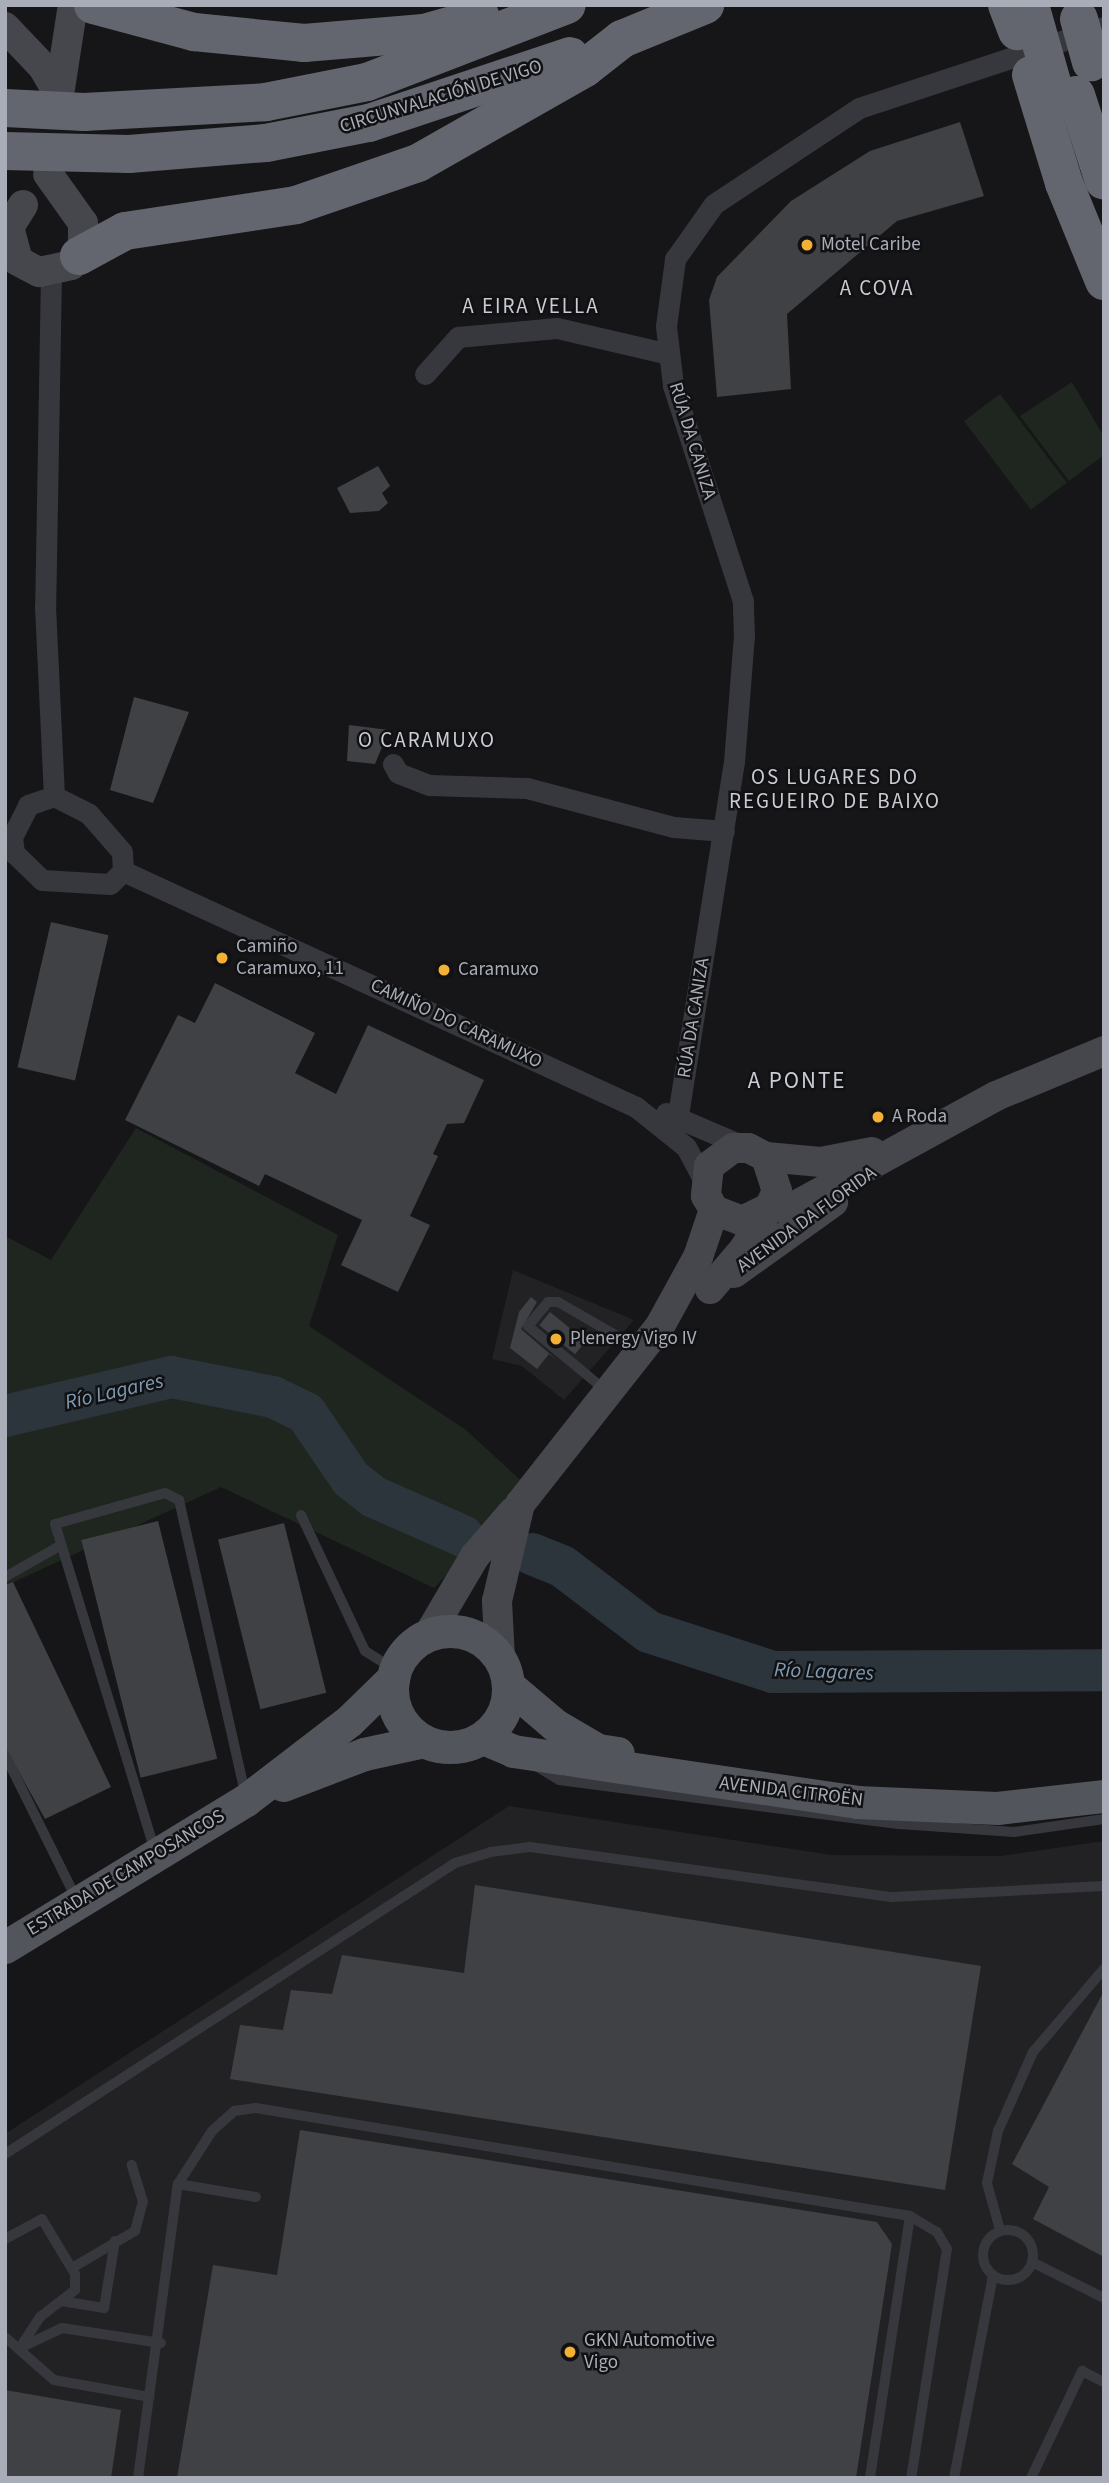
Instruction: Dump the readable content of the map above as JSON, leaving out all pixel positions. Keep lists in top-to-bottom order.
{
  "streets": {
    "highway": ["CIRCUNVALACIÓN DE VIGO"],
    "main road": ["AVENIDA DA FLORIDA", "AVENIDA CITROËN", "ESTRADA DE CAMPOSANCOS"],
    "street": ["RÚA DA CANIZA", "CAMIÑO DO CARAMUXO"]
  },
  "crossings": [
    ["RÚA DA CANIZA", "CAMIÑO DO CARAMUXO"],
    ["CAMIÑO DO CARAMUXO", "AVENIDA DA FLORIDA"],
    ["AVENIDA DA FLORIDA", "AVENIDA CITROËN"],
    ["AVENIDA DA FLORIDA", "ESTRADA DE CAMPOSANCOS"],
    ["AVENIDA CITROËN", "ESTRADA DE CAMPOSANCOS"]
  ],
  "districts": [
    "A COVA",
    "A EIRA VELLA",
    "O CARAMUXO",
    "OS LUGARES DO REGUEIRO DE BAIXO",
    "A PONTE"
  ],
  "water": ["Río Lagares"],
  "places": [
    "Motel Caribe",
    "Camiño Caramuxo, 11",
    "Caramuxo",
    "A Roda",
    "Plenergy Vigo IV",
    "GKN Automotive Vigo"
  ]
}
